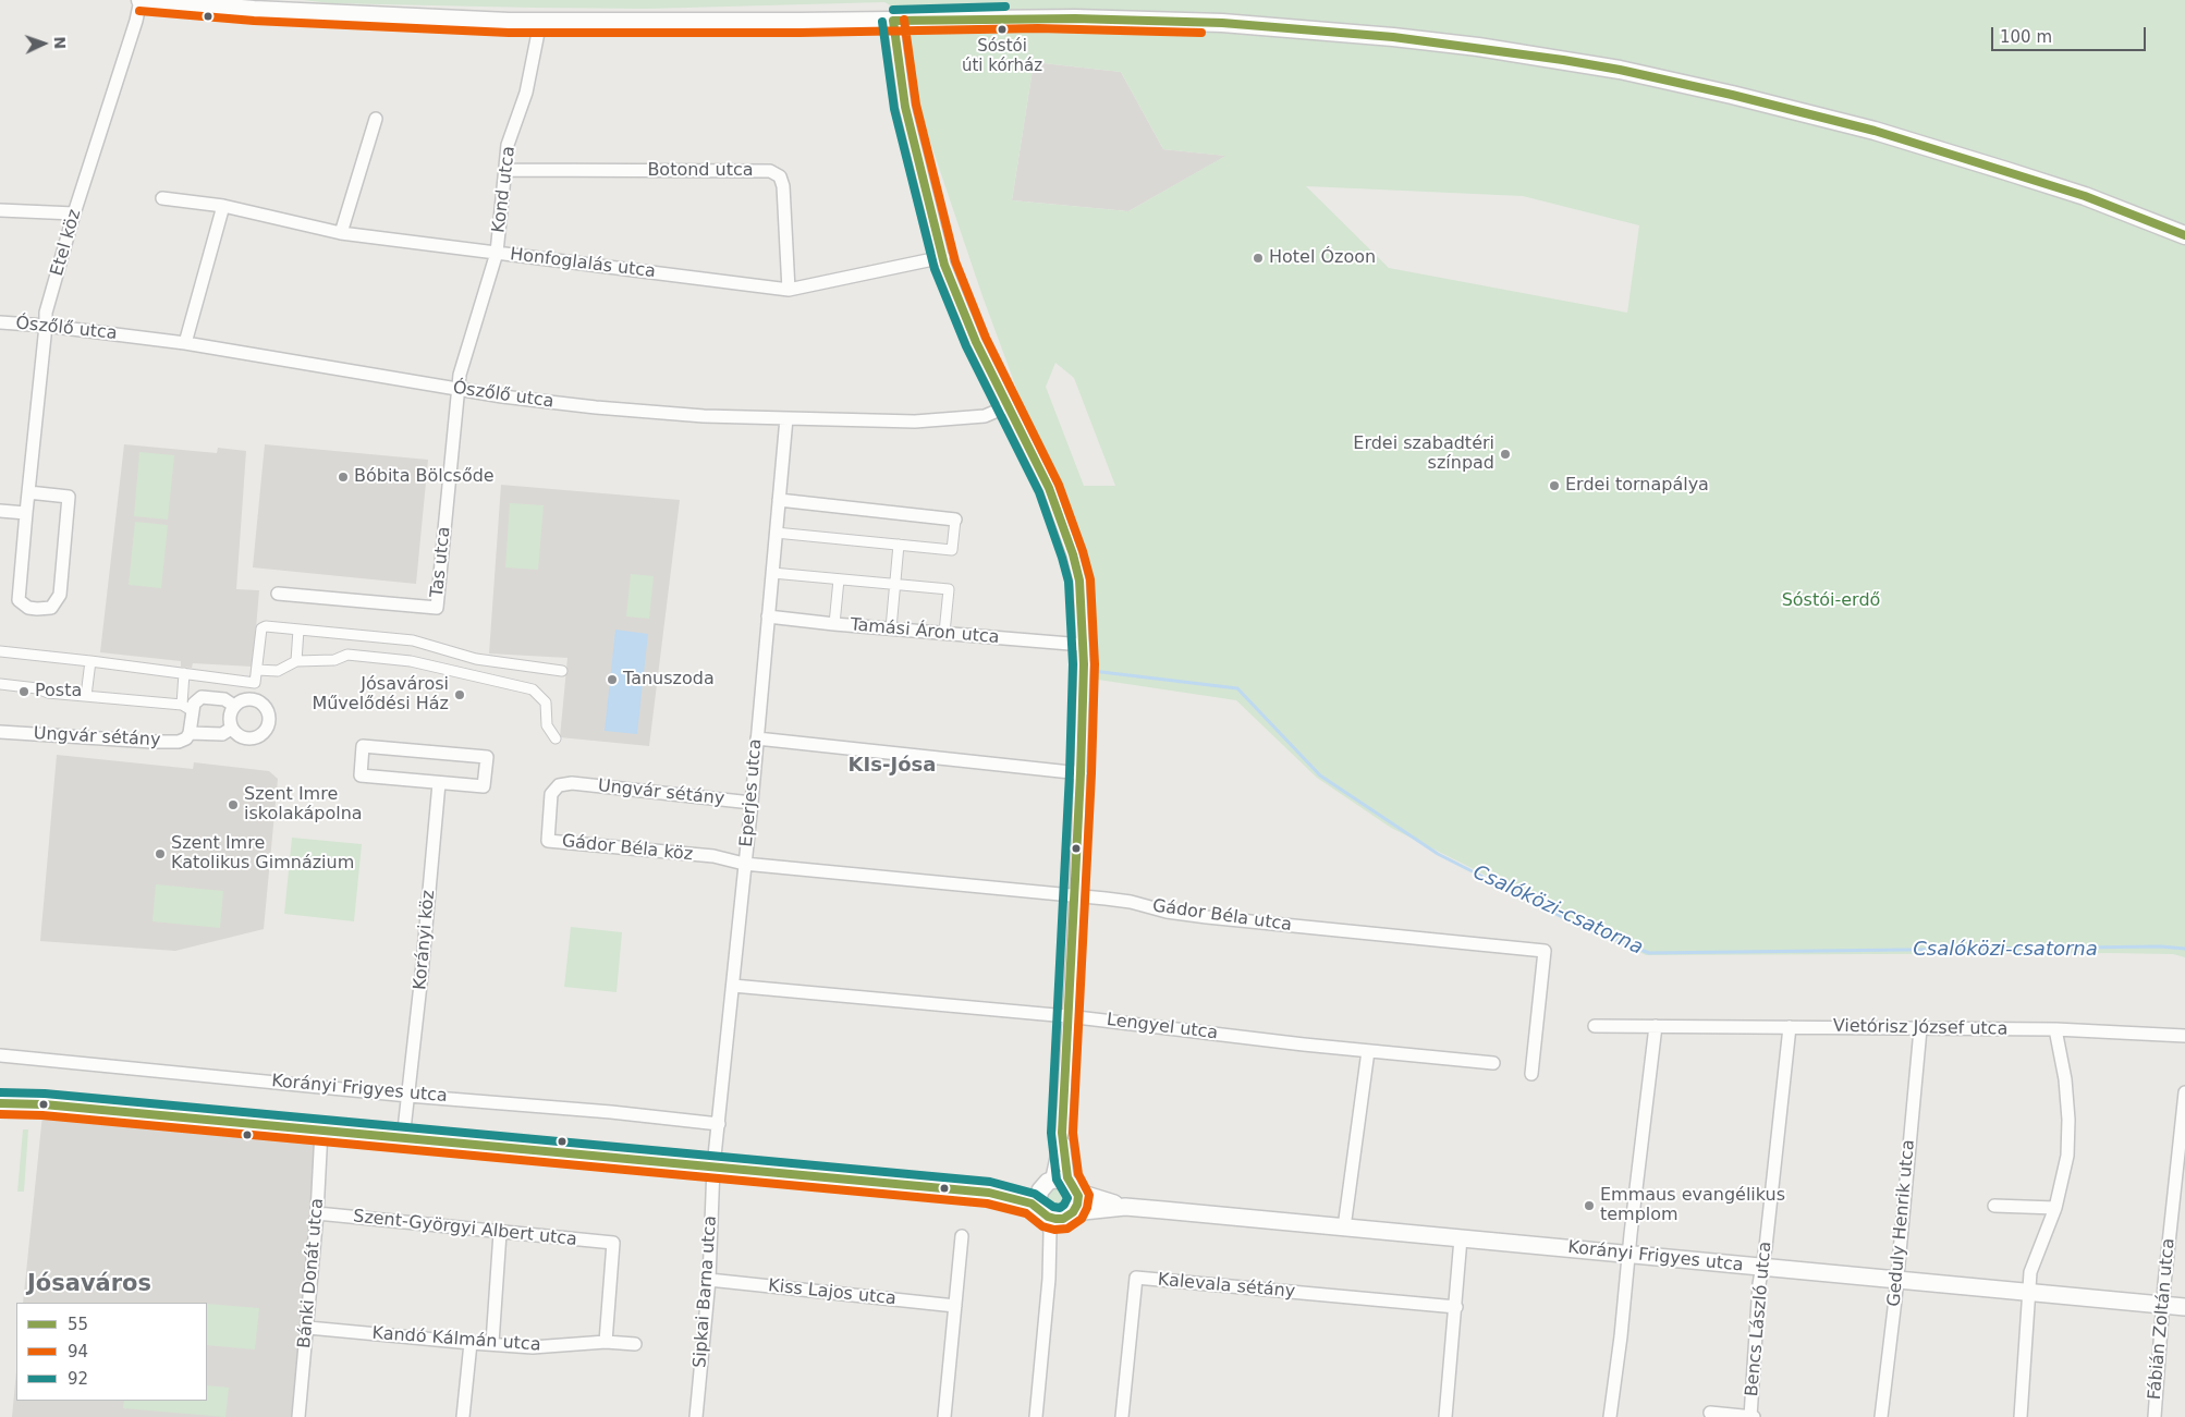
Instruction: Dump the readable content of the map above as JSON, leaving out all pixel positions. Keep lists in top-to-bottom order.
{
  "streets": {
    "street": [
      "Botond utca",
      "Kond utca",
      "Etel köz",
      "Honfoglalás utca",
      "Ószőlő utca",
      "Tas utca",
      "Tamási Áron utca",
      "Ungvár sétány",
      "Eperjes utca",
      "Gádor Béla köz",
      "Gádor Béla utca",
      "Korányi köz",
      "Lengyel utca",
      "Vietórisz József utca",
      "Korányi Frigyes utca",
      "Geduly Henrik utca",
      "Szent-Györgyi Albert utca",
      "Bánki Donát utca",
      "Kalevala sétány",
      "Sipkai Barna utca",
      "Kiss Lajos utca",
      "Bencs László utca",
      "Fábián Zoltán utca",
      "Kandó Kálmán utca"
    ]
  },
  "crossings": [
    ["Botond utca", "Kond utca"],
    ["Botond utca", "Honfoglalás utca"],
    ["Kond utca", "Honfoglalás utca"],
    ["Kond utca", "Ószőlő utca"],
    ["Kond utca", "Tas utca"],
    ["Etel köz", "Ószőlő utca"],
    ["Ószőlő utca", "Tas utca"],
    ["Ószőlő utca", "Eperjes utca"],
    ["Tamási Áron utca", "Eperjes utca"],
    ["Ungvár sétány", "Eperjes utca"],
    ["Ungvár sétány", "Gádor Béla köz"],
    ["Eperjes utca", "Gádor Béla köz"],
    ["Eperjes utca", "Gádor Béla utca"],
    ["Eperjes utca", "Lengyel utca"],
    ["Eperjes utca", "Korányi Frigyes utca"],
    ["Eperjes utca", "Sipkai Barna utca"],
    ["Gádor Béla köz", "Gádor Béla utca"],
    ["Korányi köz", "Korányi Frigyes utca"],
    ["Vietórisz József utca", "Geduly Henrik utca"],
    ["Vietórisz József utca", "Bencs László utca"],
    ["Korányi Frigyes utca", "Geduly Henrik utca"],
    ["Korányi Frigyes utca", "Bánki Donát utca"],
    ["Korányi Frigyes utca", "Sipkai Barna utca"],
    ["Korányi Frigyes utca", "Bencs László utca"],
    ["Korányi Frigyes utca", "Fábián Zoltán utca"],
    ["Szent-Györgyi Albert utca", "Bánki Donát utca"],
    ["Szent-Györgyi Albert utca", "Kandó Kálmán utca"],
    ["Bánki Donát utca", "Kandó Kálmán utca"],
    ["Sipkai Barna utca", "Kiss Lajos utca"]
  ],
  "districts": ["KIs-Jósa", "Jósaváros"],
  "water": ["Csalóközi-csatorna"],
  "parks": ["Sóstói-erdő"],
  "places": [
    "Sóstói úti kórház",
    "Hotel Ózoon",
    "Erdei szabadtéri színpad",
    "Bóbita Bölcsőde",
    "Erdei tornapálya",
    "Tanuszoda",
    "Posta",
    "Jósavárosi Művelődési Ház",
    "Szent Imre iskolakápolna",
    "Szent Imre Katolikus Gimnázium",
    "Emmaus evangélikus templom"
  ],
  "lines": ["transit line 92", "transit line 94", "transit line 55"],
  "legend": ["55", "94", "92"],
  "scale_bar": "100 m",
  "north": "right"
}
